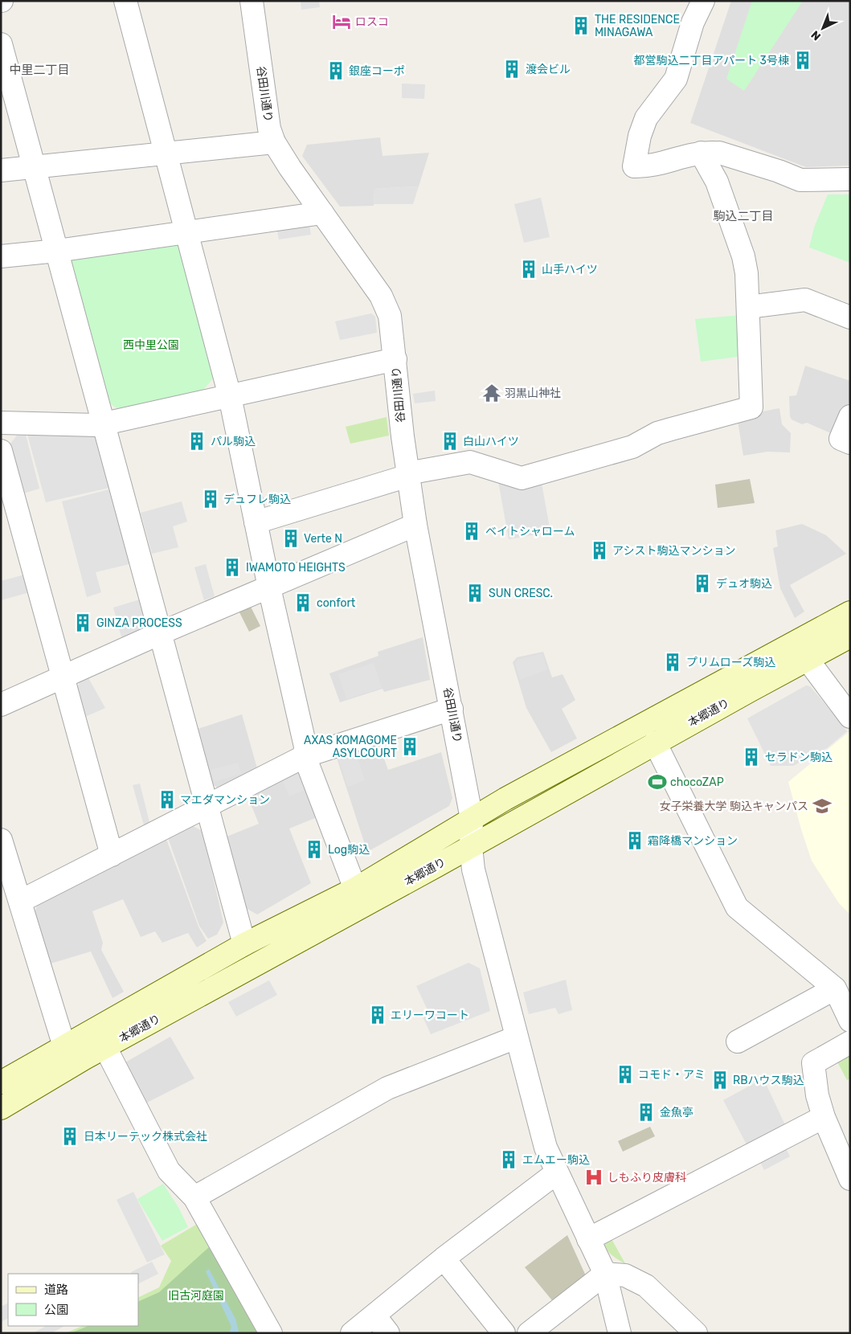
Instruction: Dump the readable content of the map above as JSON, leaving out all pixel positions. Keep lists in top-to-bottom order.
{
  "streets": {
    "main road": ["本郷通り"],
    "street": ["谷田川通り"]
  },
  "crossings": [
    ["谷田川通り", "本郷通り"]
  ],
  "districts": ["中里二丁目", "駒込二丁目"],
  "parks": ["西中里公園", "旧古河庭園"],
  "places": {
    "hotel": ["ロスコ"],
    "building": [
      "THE RESIDENCE MINAGAWA",
      "都営駒込二丁目アパート 3号棟",
      "渡会ビル",
      "銀座コーポ",
      "山手ハイツ",
      "パル駒込",
      "白山ハイツ",
      "デュフレ駒込",
      "ベイトシャローム",
      "Verte N",
      "アシスト駒込マンション",
      "IWAMOTO HEIGHTS",
      "デュオ駒込",
      "SUN CRESC.",
      "confort",
      "GINZA PROCESS",
      "プリムローズ駒込",
      "AXAS KOMAGOME ASYLCOURT",
      "セラドン駒込",
      "マエダマンション",
      "霜降橋マンション",
      "Log駒込",
      "エリーワコート",
      "コモド・アミ",
      "RBハウス駒込",
      "金魚亭",
      "日本リーテック株式会社",
      "エムエー駒込"
    ],
    "temple": ["羽黒山神社"],
    "sports": ["chocoZAP"],
    "school or university": ["女子栄養大学 駒込キャンパス"],
    "hospital": ["しもふり皮膚科"]
  },
  "legend": ["道路", "公園"],
  "north": "bottom left"
}
